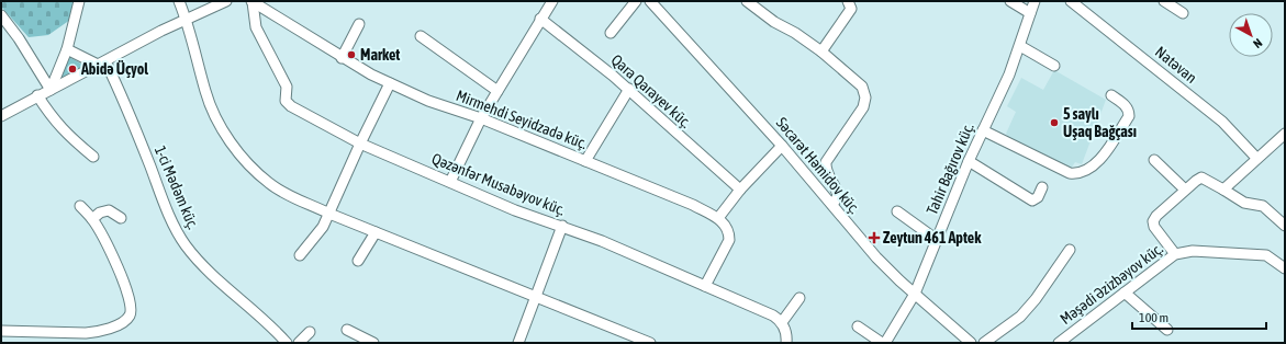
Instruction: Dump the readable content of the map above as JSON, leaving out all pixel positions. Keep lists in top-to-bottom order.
{
  "streets": {
    "street": [
      "Natəvan",
      "Qara Qarayev küç.",
      "Mirmehdi Seyidzadə küç.",
      "Səcarət Həmidov küç.",
      "Tahir Bağırov küç.",
      "Qəzənfər Musabəyov küç.",
      "1-ci Mədəm küç.",
      "Məşədi Əzizbəyov küç."
    ]
  },
  "crossings": [
    ["Mirmehdi Seyidzadə küç.", "Qəzənfər Musabəyov küç."],
    ["Səcarət Həmidov küç.", "Tahir Bağırov küç."]
  ],
  "places": {
    "other": ["Market", "Abidə Üçyol", "5 saylı Uşaq Bağçası"],
    "health": ["Zeytun 461 Aptek"]
  },
  "scale_bar": "100 m",
  "north": "bottom right"
}
